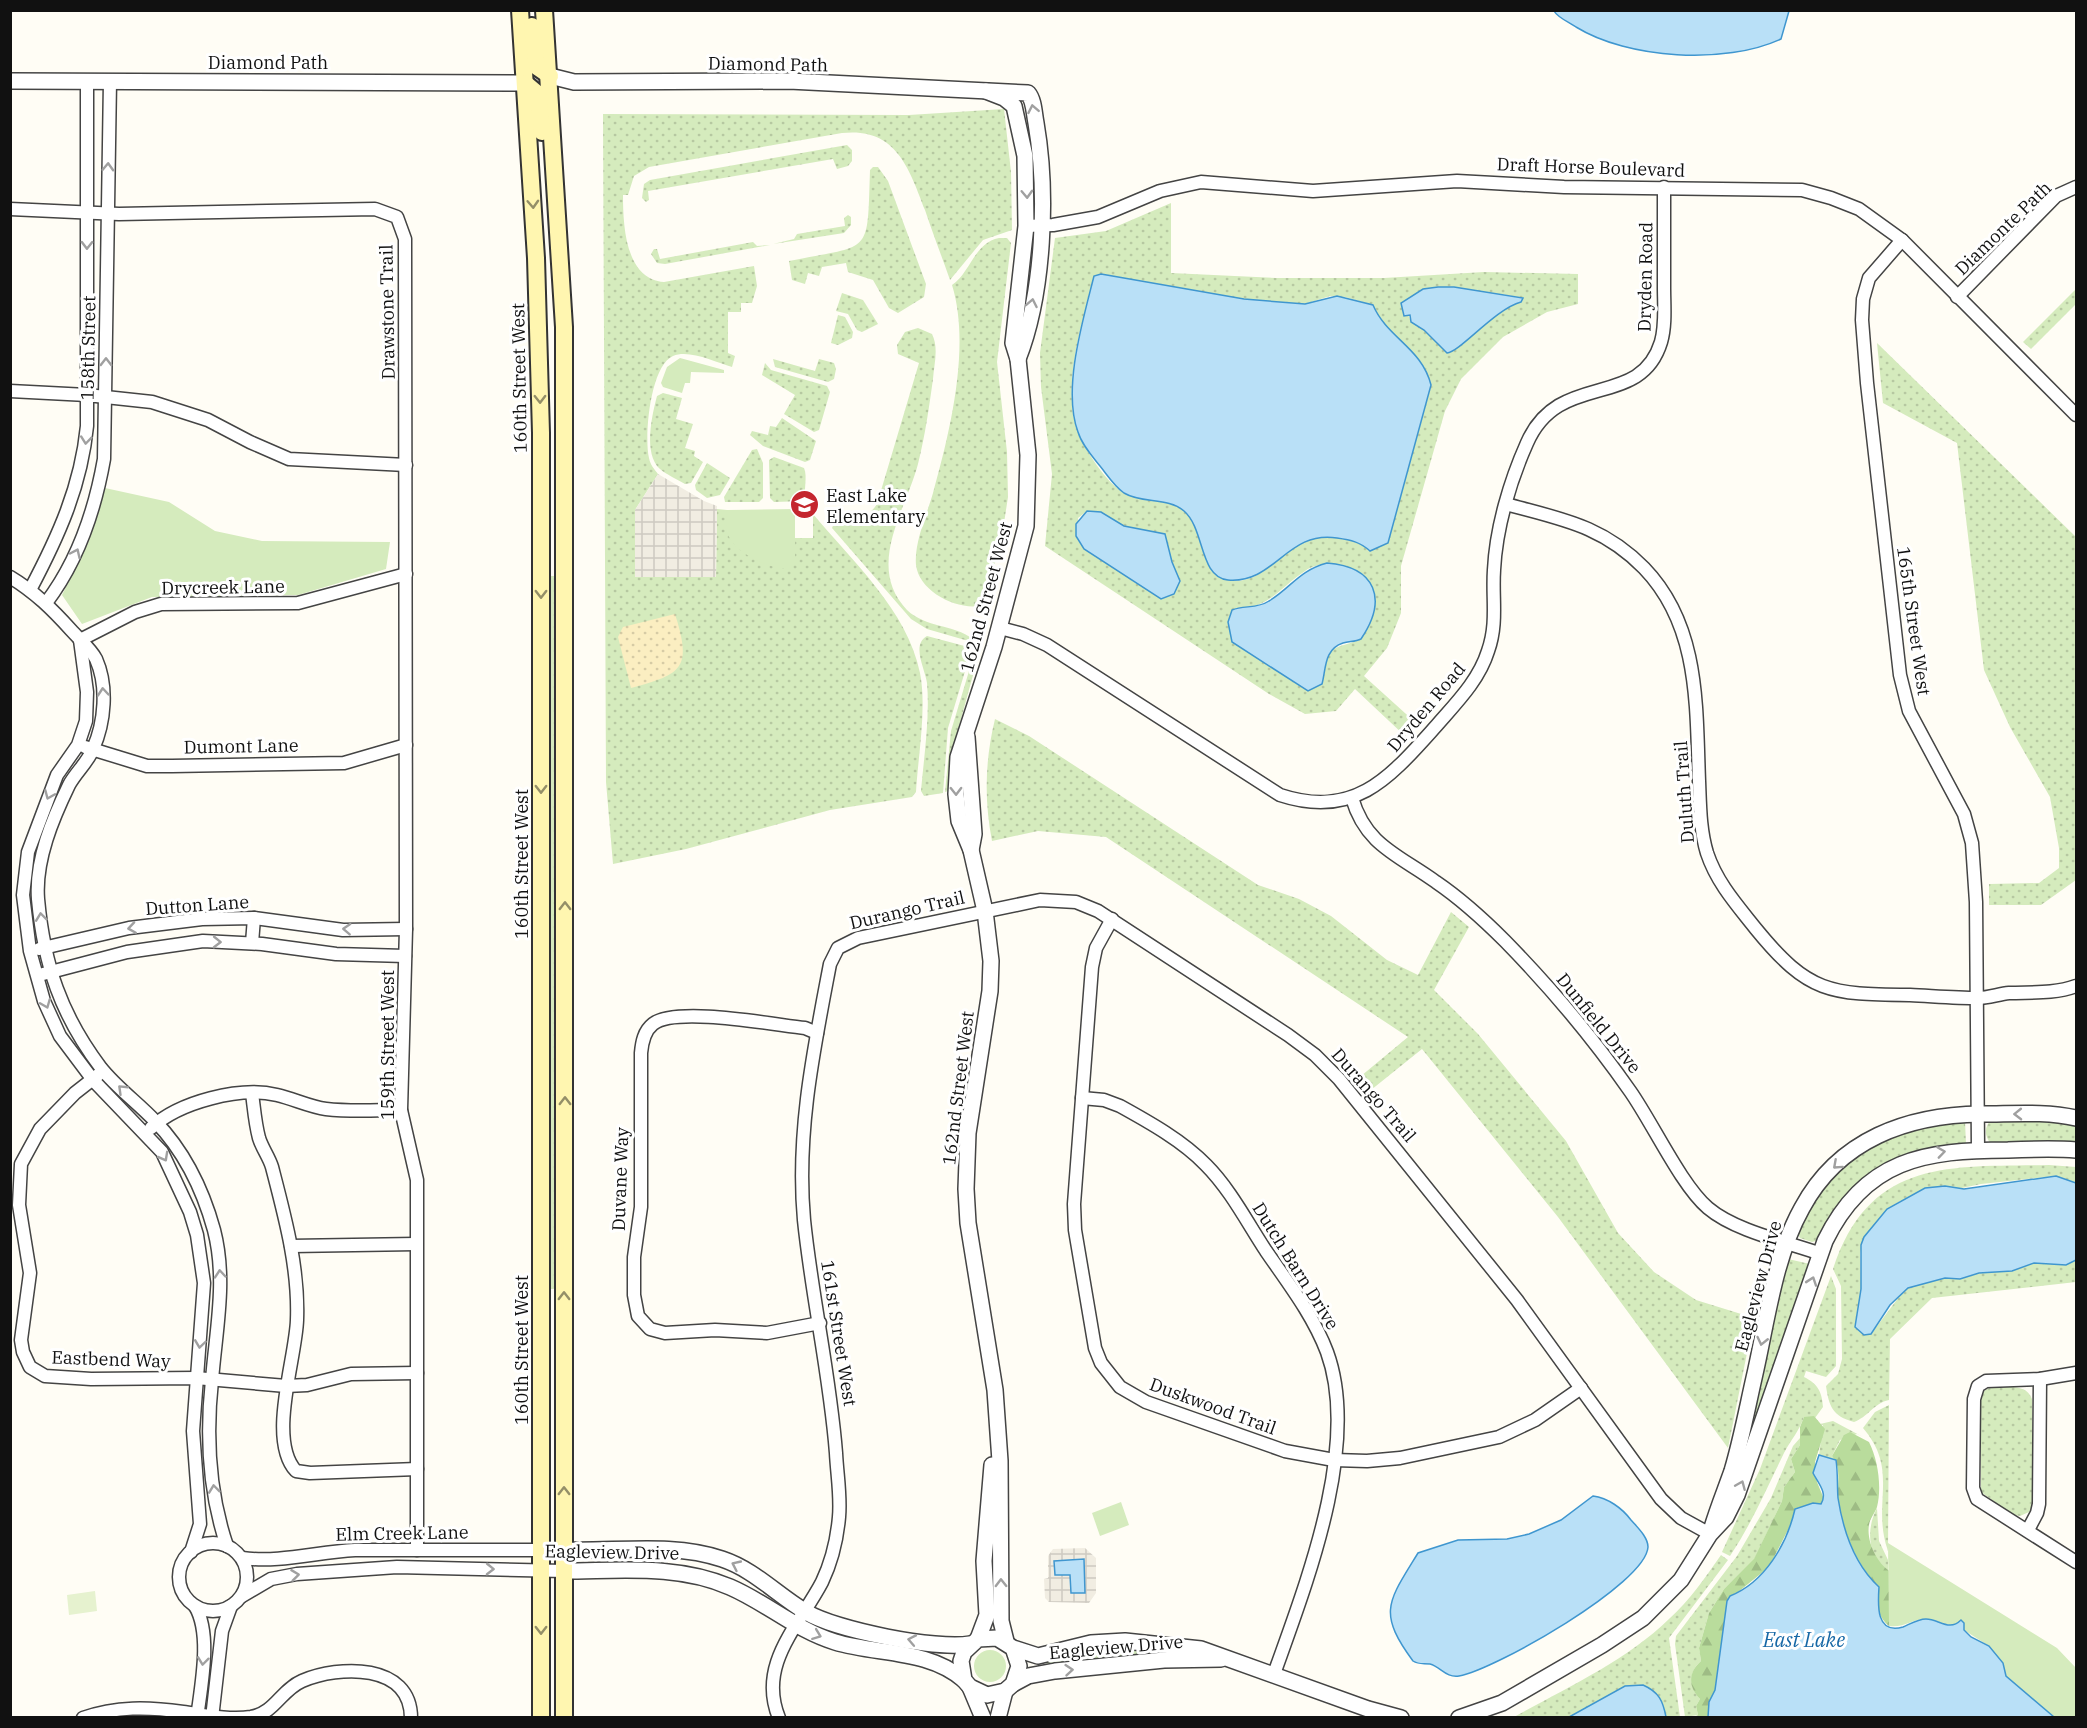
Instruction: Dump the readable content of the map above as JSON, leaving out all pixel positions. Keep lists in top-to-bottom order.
{
  "streets": {
    "main road": ["160th Street West"],
    "street": [
      "Diamond Path",
      "Draft Horse Boulevard",
      "Diamonte Path",
      "Dryden Road",
      "Drawstone Trail",
      "158th Street",
      "Drycreek Lane",
      "162nd Street West",
      "165th Street West",
      "Dumont Lane",
      "Duluth Trail",
      "Dutton Lane",
      "Durango Trail",
      "Dunfield Drive",
      "159th Street West",
      "Duvane Way",
      "Dutch Barn Drive",
      "Eagleview Drive",
      "161st Street West",
      "Eastbend Way",
      "Duskwood Trail",
      "Elm Creek Lane"
    ]
  },
  "crossings": [
    ["Diamond Path", "158th Street"],
    ["Diamond Path", "160th Street West"],
    ["Diamond Path", "162nd Street West"],
    ["Draft Horse Boulevard", "Diamonte Path"],
    ["Draft Horse Boulevard", "Dryden Road"],
    ["Draft Horse Boulevard", "162nd Street West"],
    ["Draft Horse Boulevard", "165th Street West"],
    ["Dryden Road", "162nd Street West"],
    ["Dryden Road", "Duluth Trail"],
    ["Dryden Road", "Dunfield Drive"],
    ["Drawstone Trail", "158th Street"],
    ["Drawstone Trail", "Drycreek Lane"],
    ["Drawstone Trail", "159th Street West"],
    ["160th Street West", "Eagleview Drive"],
    ["160th Street West", "Elm Creek Lane"],
    ["Drycreek Lane", "159th Street West"],
    ["162nd Street West", "Durango Trail"],
    ["162nd Street West", "Eagleview Drive"],
    ["165th Street West", "Duluth Trail"],
    ["165th Street West", "Eagleview Drive"],
    ["Dumont Lane", "159th Street West"],
    ["Dutton Lane", "159th Street West"],
    ["Durango Trail", "Eagleview Drive"],
    ["Durango Trail", "161st Street West"],
    ["Durango Trail", "Duskwood Trail"],
    ["Dunfield Drive", "Eagleview Drive"],
    ["159th Street West", "Eastbend Way"],
    ["159th Street West", "Elm Creek Lane"],
    ["Duvane Way", "161st Street West"],
    ["Dutch Barn Drive", "Eagleview Drive"],
    ["Dutch Barn Drive", "Duskwood Trail"],
    ["Eagleview Drive", "161st Street West"],
    ["Eagleview Drive", "Elm Creek Lane"]
  ],
  "water": ["East Lake"],
  "places": {
    "school or university": ["East Lake Elementary"]
  }
}
